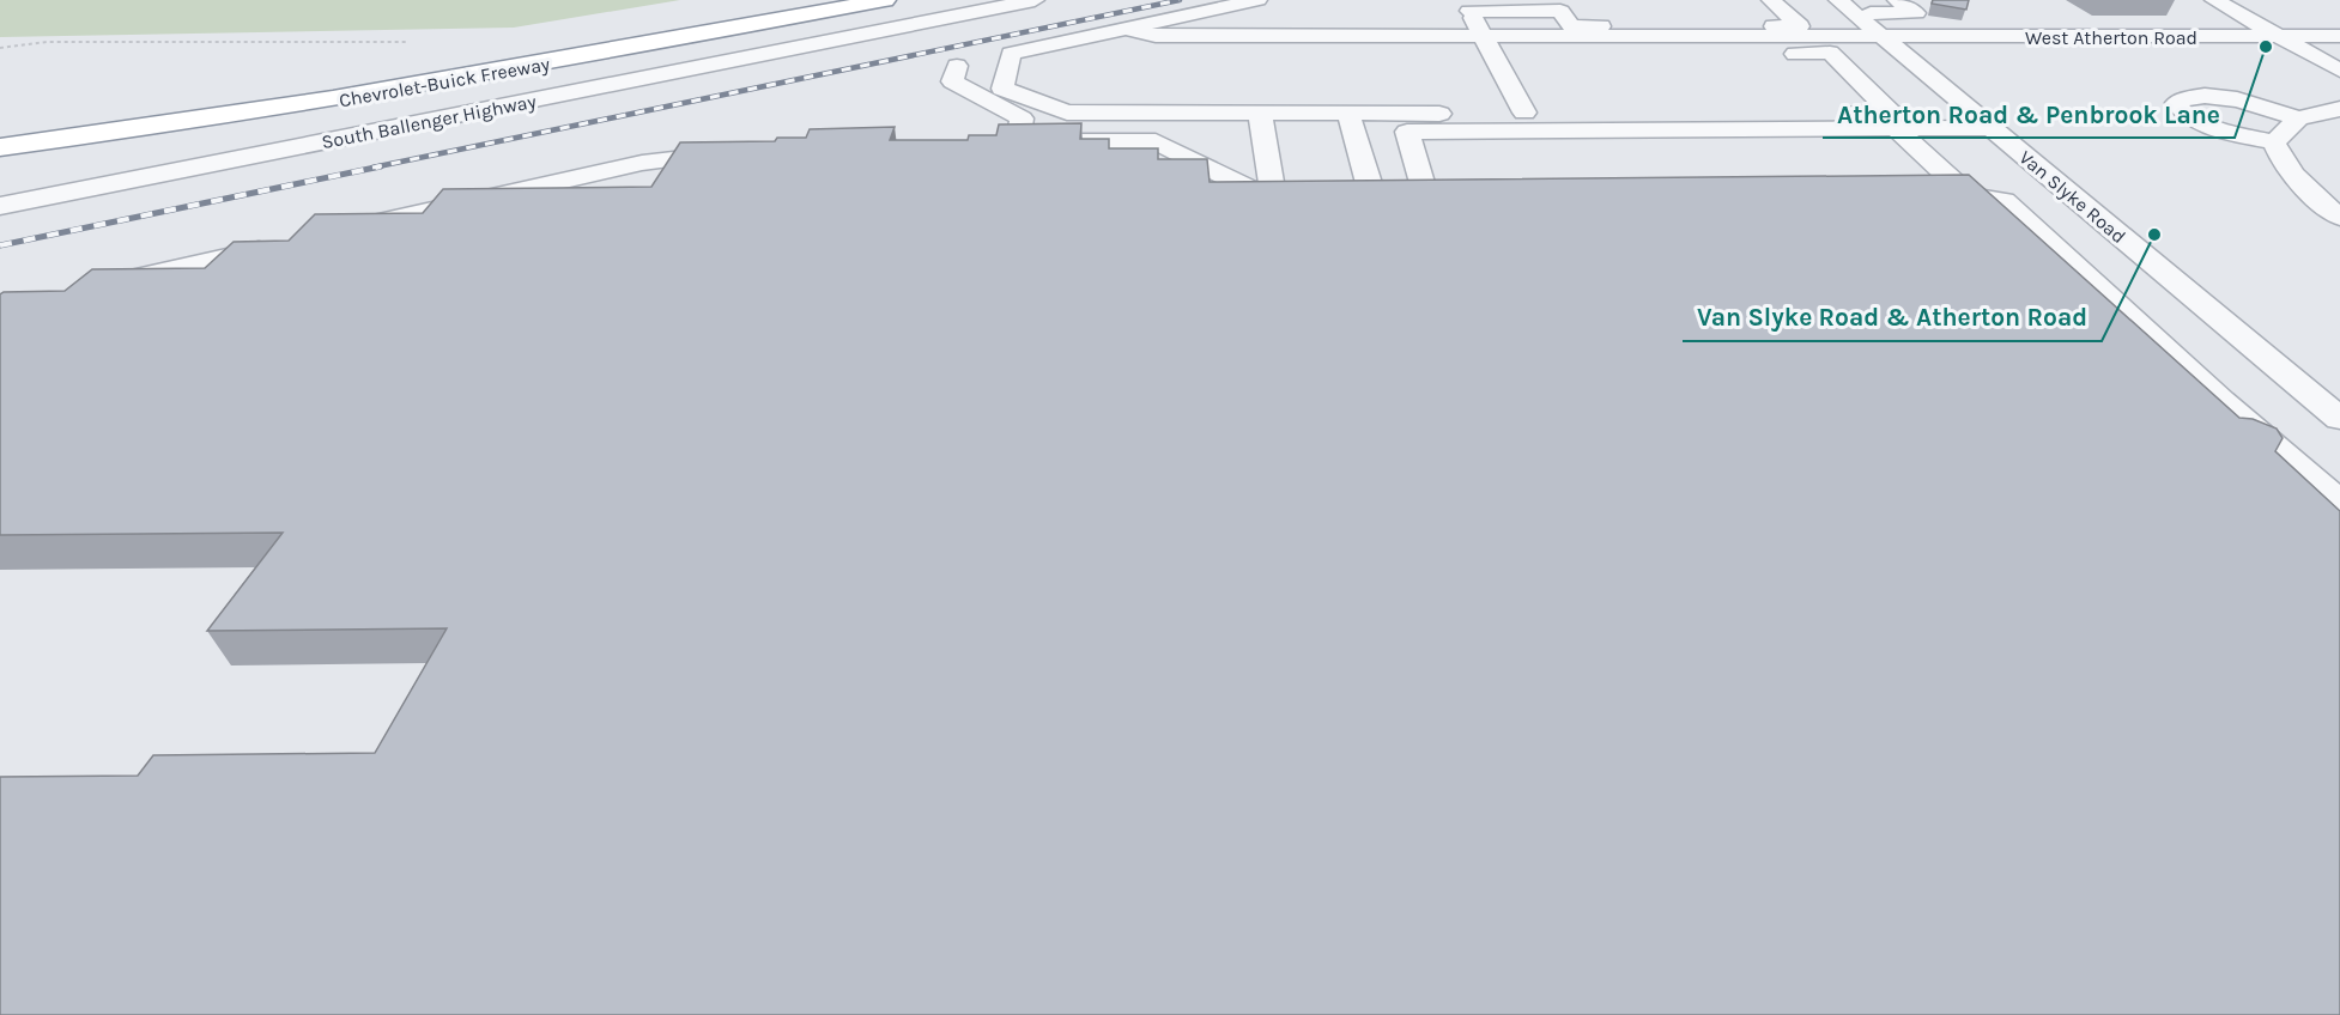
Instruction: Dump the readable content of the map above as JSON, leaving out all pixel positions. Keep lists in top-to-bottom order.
{
  "streets": {
    "highway": ["Chevrolet-Buick Freeway"],
    "street": ["West Atherton Road", "South Ballenger Highway", "Van Slyke Road"]
  },
  "crossings": [
    ["West Atherton Road", "Van Slyke Road"]
  ],
  "places": ["Atherton Road & Penbrook Lane", "Van Slyke Road & Atherton Road"]
}
